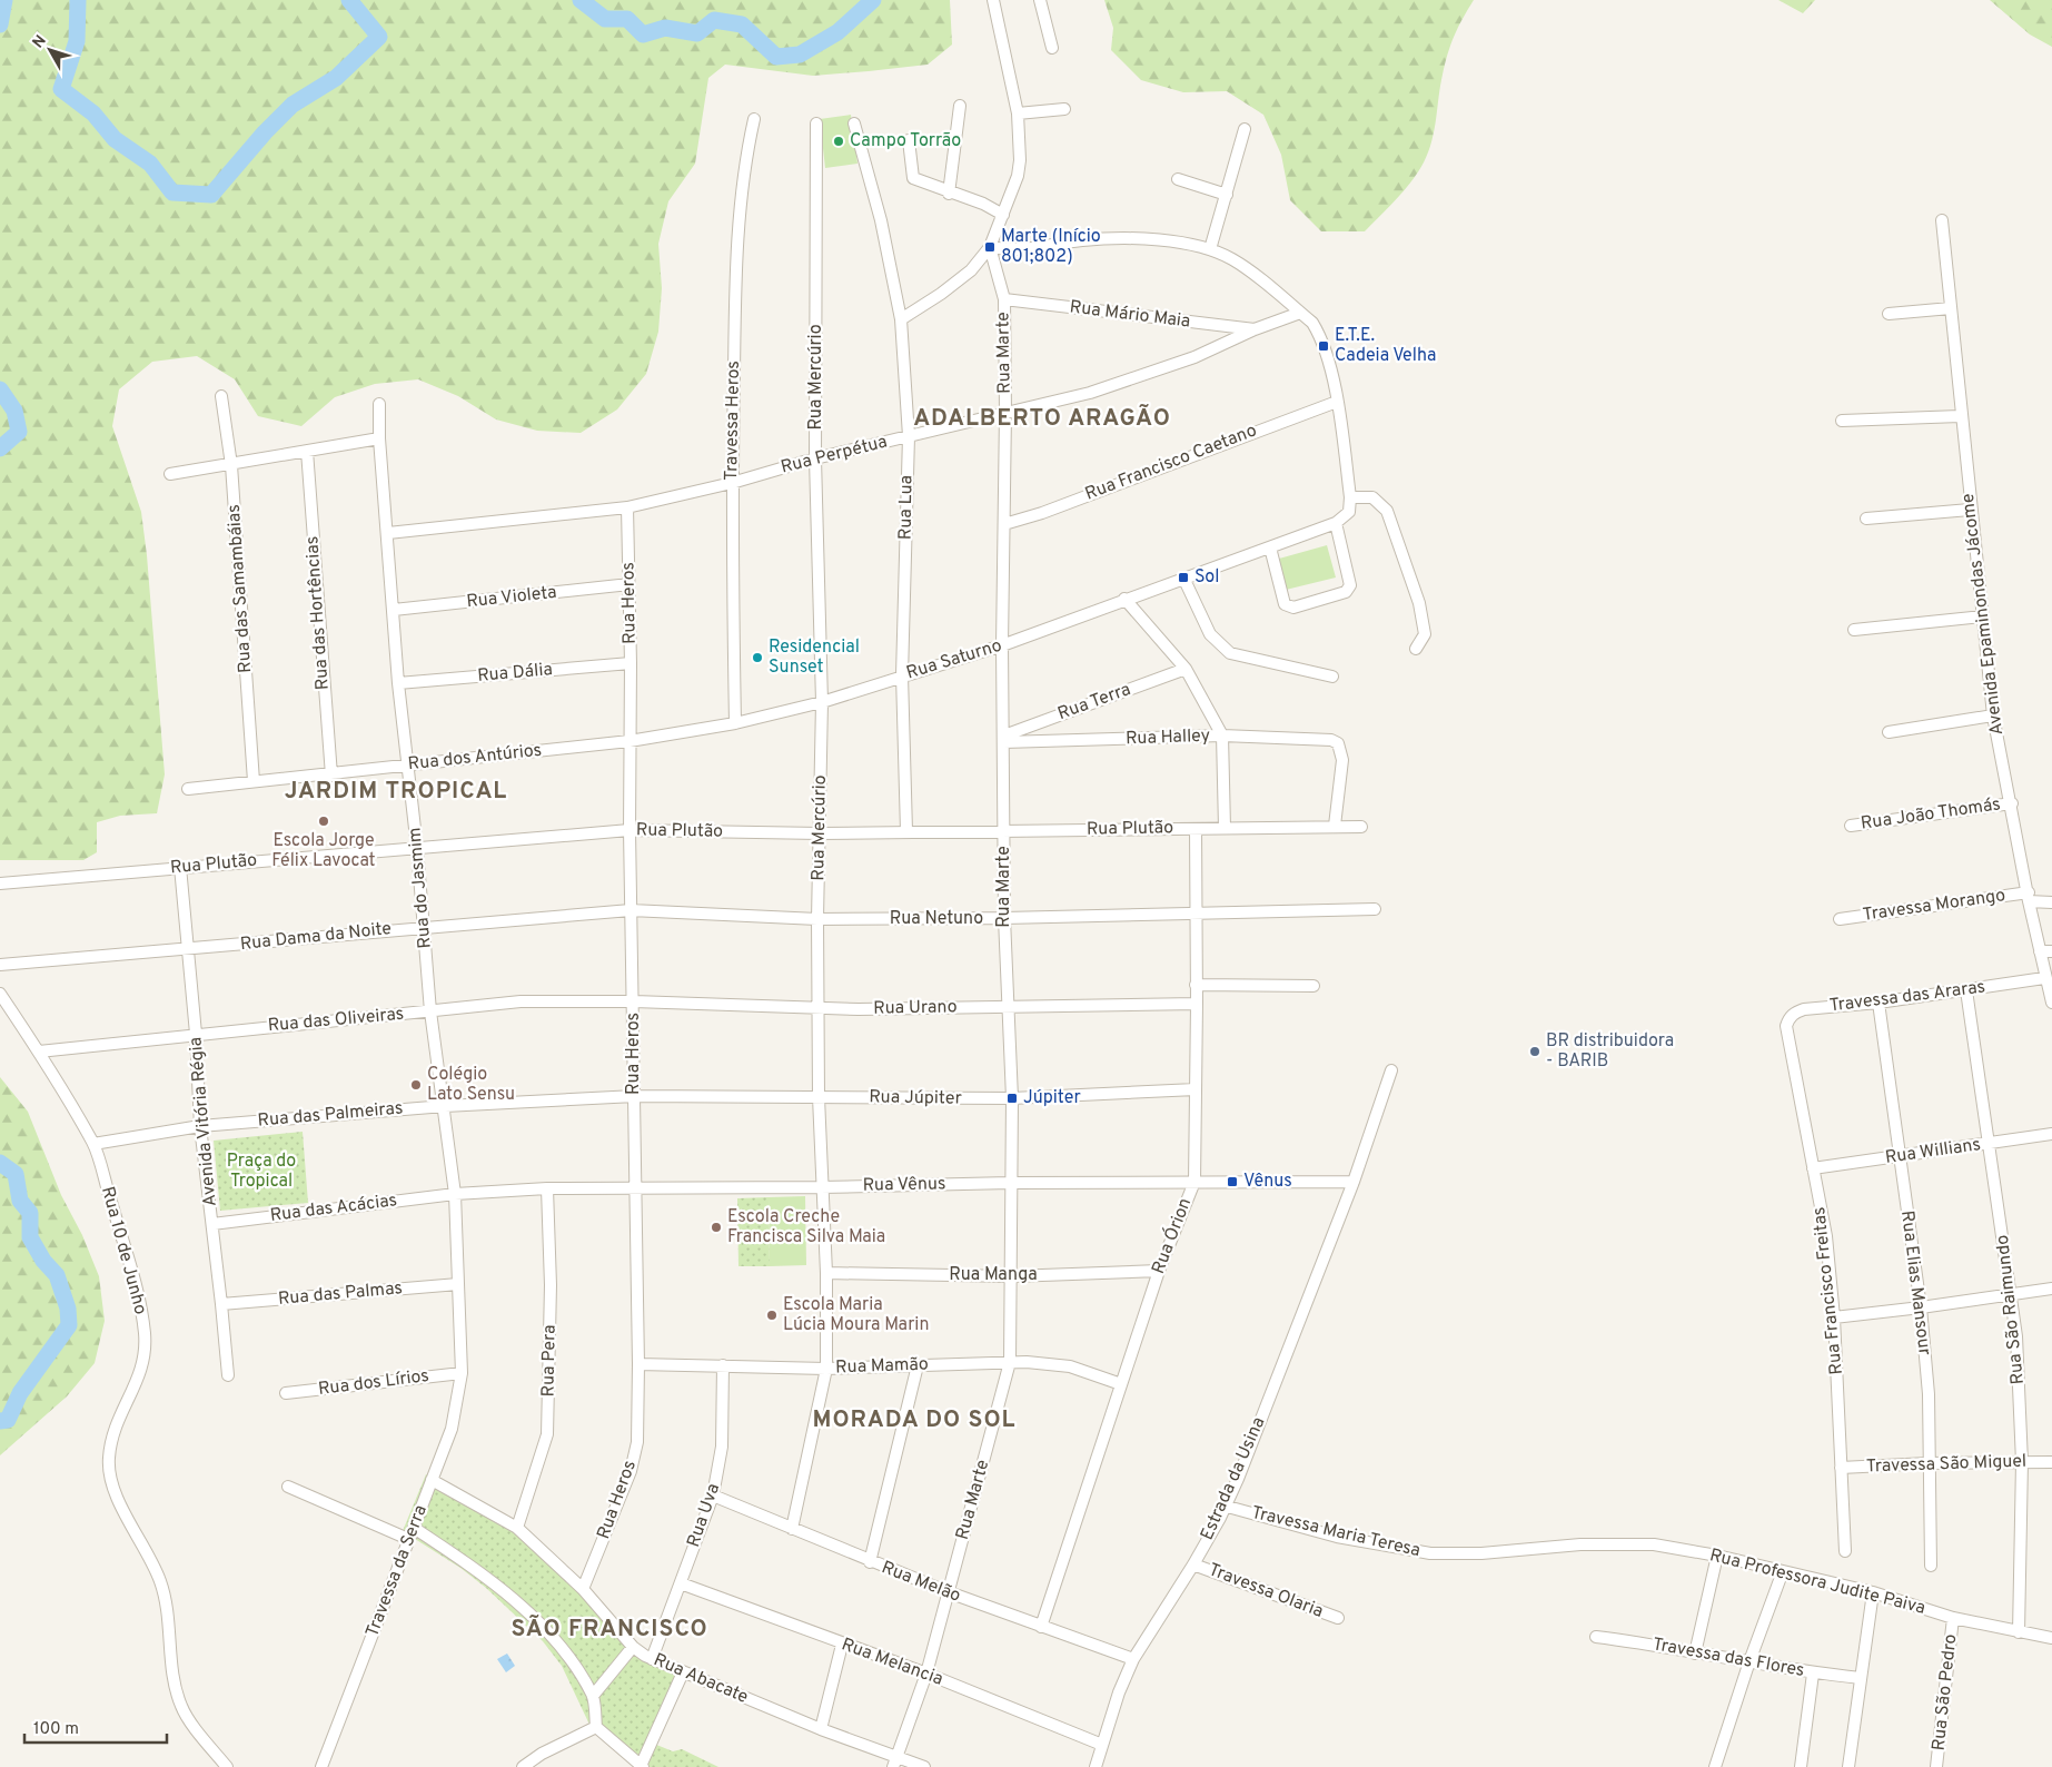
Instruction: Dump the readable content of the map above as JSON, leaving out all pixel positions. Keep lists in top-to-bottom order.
{
  "streets": {
    "street": [
      "Rua Mário Maia",
      "Rua Marte",
      "Rua Mercúrio",
      "Travessa Heros",
      "Rua Perpétua",
      "Rua Francisco Caetano",
      "Rua Lua",
      "Rua das Samambáias",
      "Rua Violeta",
      "Rua Heros",
      "Rua das Hortências",
      "Avenida Epaminondas Jácome",
      "Rua Saturno",
      "Rua Dália",
      "Rua Terra",
      "Rua Halley",
      "Rua dos Antúrios",
      "Rua João Thomás",
      "Rua Plutão",
      "Rua do Jasmim",
      "Travessa Morango",
      "Rua Netuno",
      "Rua Dama da Noite",
      "Travessa das Araras",
      "Rua Urano",
      "Rua das Oliveiras",
      "Rua Júpiter",
      "Rua das Palmeiras",
      "Avenida Vitória Régia",
      "Rua Willians",
      "Rua Vênus",
      "Rua das Acácias",
      "Rua Órion",
      "Rua 10 de Junho",
      "Rua Manga",
      "Rua Elias Mansour",
      "Rua Francisco Freitas",
      "Rua das Palmas",
      "Rua São Raimundo",
      "Rua Pera",
      "Rua Mamão",
      "Rua dos Lírios",
      "Travessa São Miguel",
      "Estrada da Usina",
      "Rua Uva",
      "Travessa Maria Teresa",
      "Travessa da Serra",
      "Rua Melão",
      "Rua Professora Judite Paiva",
      "Travessa Olaria",
      "Travessa das Flores",
      "Rua Melancia",
      "Rua Abacate",
      "Rua São Pedro"
    ]
  },
  "crossings": [
    ["Rua Mário Maia", "Rua Marte"],
    ["Rua Mário Maia", "Rua Perpétua"],
    ["Rua Marte", "Rua Perpétua"],
    ["Rua Marte", "Rua Francisco Caetano"],
    ["Rua Marte", "Rua Saturno"],
    ["Rua Marte", "Rua Terra"],
    ["Rua Marte", "Rua Halley"],
    ["Rua Marte", "Rua Plutão"],
    ["Rua Marte", "Rua Netuno"],
    ["Rua Marte", "Rua Urano"],
    ["Rua Marte", "Rua Júpiter"],
    ["Rua Marte", "Rua Vênus"],
    ["Rua Marte", "Rua Manga"],
    ["Rua Marte", "Rua Mamão"],
    ["Rua Marte", "Rua Melão"],
    ["Rua Marte", "Rua Melancia"],
    ["Rua Marte", "Rua Abacate"],
    ["Rua Mercúrio", "Rua Perpétua"],
    ["Rua Mercúrio", "Rua Saturno"],
    ["Rua Mercúrio", "Rua Plutão"],
    ["Rua Mercúrio", "Rua Netuno"],
    ["Rua Mercúrio", "Rua Urano"],
    ["Rua Mercúrio", "Rua Júpiter"],
    ["Rua Mercúrio", "Rua Vênus"],
    ["Rua Mercúrio", "Rua Manga"],
    ["Rua Mercúrio", "Rua Mamão"],
    ["Rua Mercúrio", "Rua Melão"],
    ["Travessa Heros", "Rua Perpétua"],
    ["Travessa Heros", "Rua Saturno"],
    ["Rua Perpétua", "Rua Lua"],
    ["Rua Perpétua", "Rua Heros"],
    ["Rua Perpétua", "Rua do Jasmim"],
    ["Rua Lua", "Rua Saturno"],
    ["Rua Lua", "Rua Plutão"],
    ["Rua das Samambáias", "Rua dos Antúrios"],
    ["Rua Violeta", "Rua Heros"],
    ["Rua Violeta", "Rua do Jasmim"],
    ["Rua Heros", "Rua Saturno"],
    ["Rua Heros", "Rua Dália"],
    ["Rua Heros", "Rua dos Antúrios"],
    ["Rua Heros", "Rua Plutão"],
    ["Rua Heros", "Rua Netuno"],
    ["Rua Heros", "Rua Dama da Noite"],
    ["Rua Heros", "Rua Urano"],
    ["Rua Heros", "Rua das Oliveiras"],
    ["Rua Heros", "Rua Júpiter"],
    ["Rua Heros", "Rua das Palmeiras"],
    ["Rua Heros", "Rua Vênus"],
    ["Rua Heros", "Rua Mamão"],
    ["Rua Heros", "Rua Abacate"],
    ["Rua das Hortências", "Rua dos Antúrios"],
    ["Avenida Epaminondas Jácome", "Rua João Thomás"],
    ["Avenida Epaminondas Jácome", "Travessa Morango"],
    ["Avenida Epaminondas Jácome", "Travessa das Araras"],
    ["Rua Saturno", "Rua dos Antúrios"],
    ["Rua Dália", "Rua do Jasmim"],
    ["Rua Terra", "Rua Halley"],
    ["Rua Halley", "Rua Plutão"],
    ["Rua dos Antúrios", "Rua do Jasmim"],
    ["Rua Plutão", "Rua do Jasmim"],
    ["Rua Plutão", "Avenida Vitória Régia"],
    ["Rua Plutão", "Rua Órion"],
    ["Rua do Jasmim", "Rua Dama da Noite"],
    ["Rua do Jasmim", "Rua das Oliveiras"],
    ["Rua do Jasmim", "Rua das Palmeiras"],
    ["Rua do Jasmim", "Rua Vênus"],
    ["Rua do Jasmim", "Rua das Acácias"],
    ["Rua do Jasmim", "Rua das Palmas"],
    ["Rua do Jasmim", "Rua dos Lírios"],
    ["Rua do Jasmim", "Travessa da Serra"],
    ["Rua Netuno", "Rua Dama da Noite"],
    ["Rua Netuno", "Rua Órion"],
    ["Rua Dama da Noite", "Avenida Vitória Régia"],
    ["Travessa das Araras", "Rua Elias Mansour"],
    ["Travessa das Araras", "Rua Francisco Freitas"],
    ["Travessa das Araras", "Rua São Raimundo"],
    ["Rua Urano", "Rua das Oliveiras"],
    ["Rua Urano", "Rua Órion"],
    ["Rua das Oliveiras", "Avenida Vitória Régia"],
    ["Rua das Oliveiras", "Rua 10 de Junho"],
    ["Rua Júpiter", "Rua das Palmeiras"],
    ["Rua Júpiter", "Rua Órion"],
    ["Rua das Palmeiras", "Avenida Vitória Régia"],
    ["Rua das Palmeiras", "Rua 10 de Junho"],
    ["Avenida Vitória Régia", "Rua das Acácias"],
    ["Avenida Vitória Régia", "Rua das Palmas"],
    ["Rua Willians", "Rua Elias Mansour"],
    ["Rua Willians", "Rua Francisco Freitas"],
    ["Rua Willians", "Rua São Raimundo"],
    ["Rua Vênus", "Rua das Acácias"],
    ["Rua Vênus", "Rua Órion"],
    ["Rua Vênus", "Rua Pera"],
    ["Rua Vênus", "Estrada da Usina"],
    ["Rua Órion", "Rua Manga"],
    ["Rua Órion", "Rua Mamão"],
    ["Rua Órion", "Rua Melão"],
    ["Rua Elias Mansour", "Travessa São Miguel"],
    ["Rua Francisco Freitas", "Travessa São Miguel"],
    ["Rua São Raimundo", "Travessa São Miguel"],
    ["Rua São Raimundo", "Rua Professora Judite Paiva"],
    ["Rua Pera", "Rua Abacate"],
    ["Rua Mamão", "Rua Uva"],
    ["Rua dos Lírios", "Travessa da Serra"],
    ["Estrada da Usina", "Travessa Maria Teresa"],
    ["Estrada da Usina", "Rua Melão"],
    ["Estrada da Usina", "Travessa Olaria"],
    ["Estrada da Usina", "Rua Melancia"],
    ["Rua Uva", "Rua Melão"],
    ["Rua Uva", "Rua Melancia"],
    ["Rua Uva", "Rua Abacate"],
    ["Travessa Maria Teresa", "Rua Professora Judite Paiva"],
    ["Travessa da Serra", "Rua Abacate"],
    ["Rua Professora Judite Paiva", "Rua São Pedro"]
  ],
  "districts": [
    "ADALBERTO ARAGÃO",
    "JARDIM TROPICAL",
    "MORADA DO SOL",
    "SÃO FRANCISCO"
  ],
  "parks": ["Praça do Tropical"],
  "places": {
    "other": [
      "Campo Torrão",
      "Residencial Sunset",
      "Escola Jorge Félix Lavocat",
      "BR distribuidora - BARIB",
      "Colégio Lato Sensu",
      "Escola Creche Francisca Silva Maia",
      "Escola Maria Lúcia Moura Marin"
    ],
    "transit": [
      "Marte (Início 801;802)",
      "E.T.E. Cadeia Velha",
      "Sol",
      "Júpiter",
      "Vênus"
    ]
  },
  "scale_bar": "100 m",
  "north": "top left"
}
